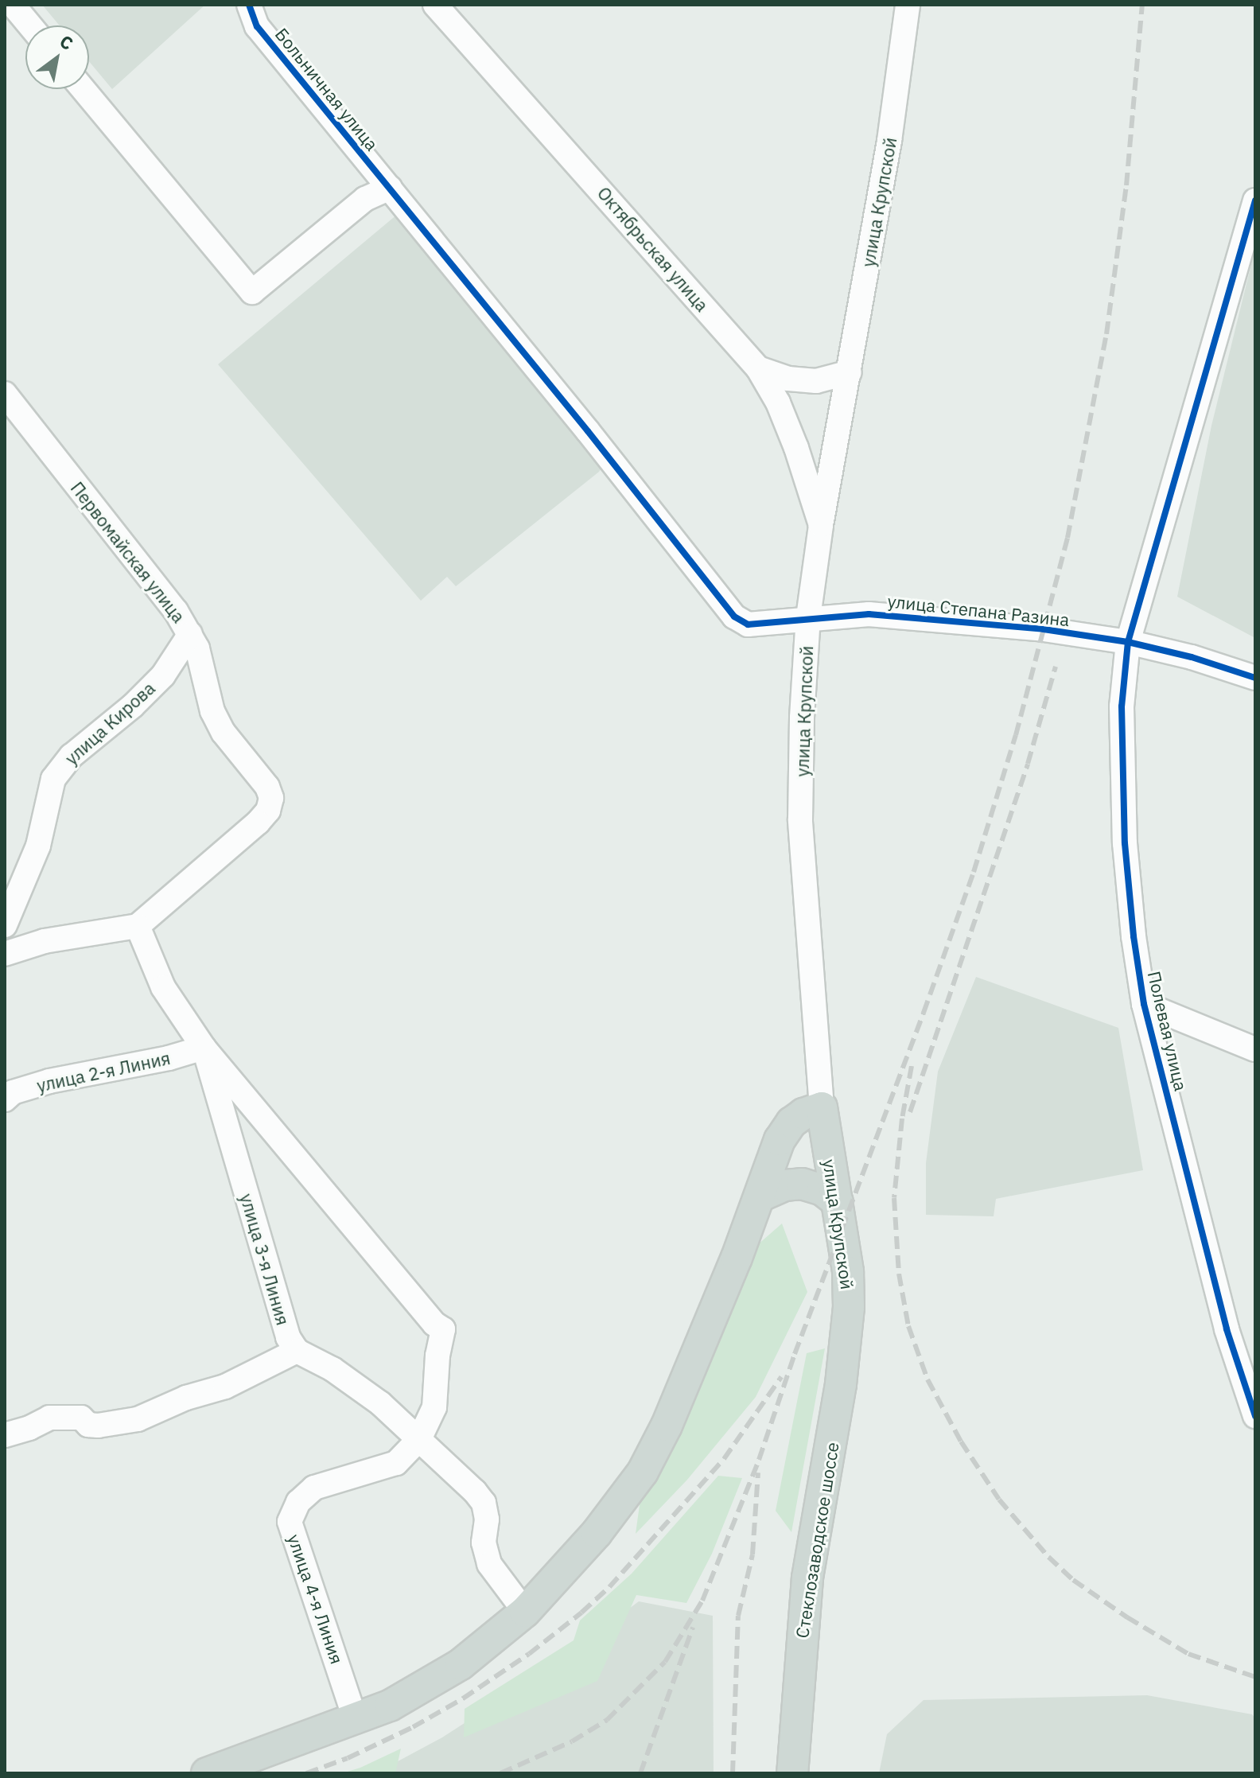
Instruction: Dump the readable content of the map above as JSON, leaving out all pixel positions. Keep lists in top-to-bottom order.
{
  "streets": {
    "main road": ["улица Крупской", "Стеклозаводское шоссе"],
    "street": [
      "Больничная улица",
      "Октябрьская улица",
      "Первомайская улица",
      "улица Степана Разина",
      "улица Кирова",
      "Полевая улица",
      "улица 2-я Линия",
      "улица 3-я Линия",
      "улица 4-я Линия"
    ]
  },
  "crossings": [
    ["Больничная улица", "улица Крупской"],
    ["Больничная улица", "улица Степана Разина"],
    ["улица Крупской", "Октябрьская улица"],
    ["улица Крупской", "улица Степана Разина"],
    ["улица Крупской", "Стеклозаводское шоссе"],
    ["Первомайская улица", "улица Кирова"],
    ["Первомайская улица", "улица 3-я Линия"],
    ["улица Степана Разина", "Полевая улица"],
    ["улица 2-я Линия", "улица 3-я Линия"],
    ["улица 3-я Линия", "улица 4-я Линия"]
  ],
  "north": "top right"
}
